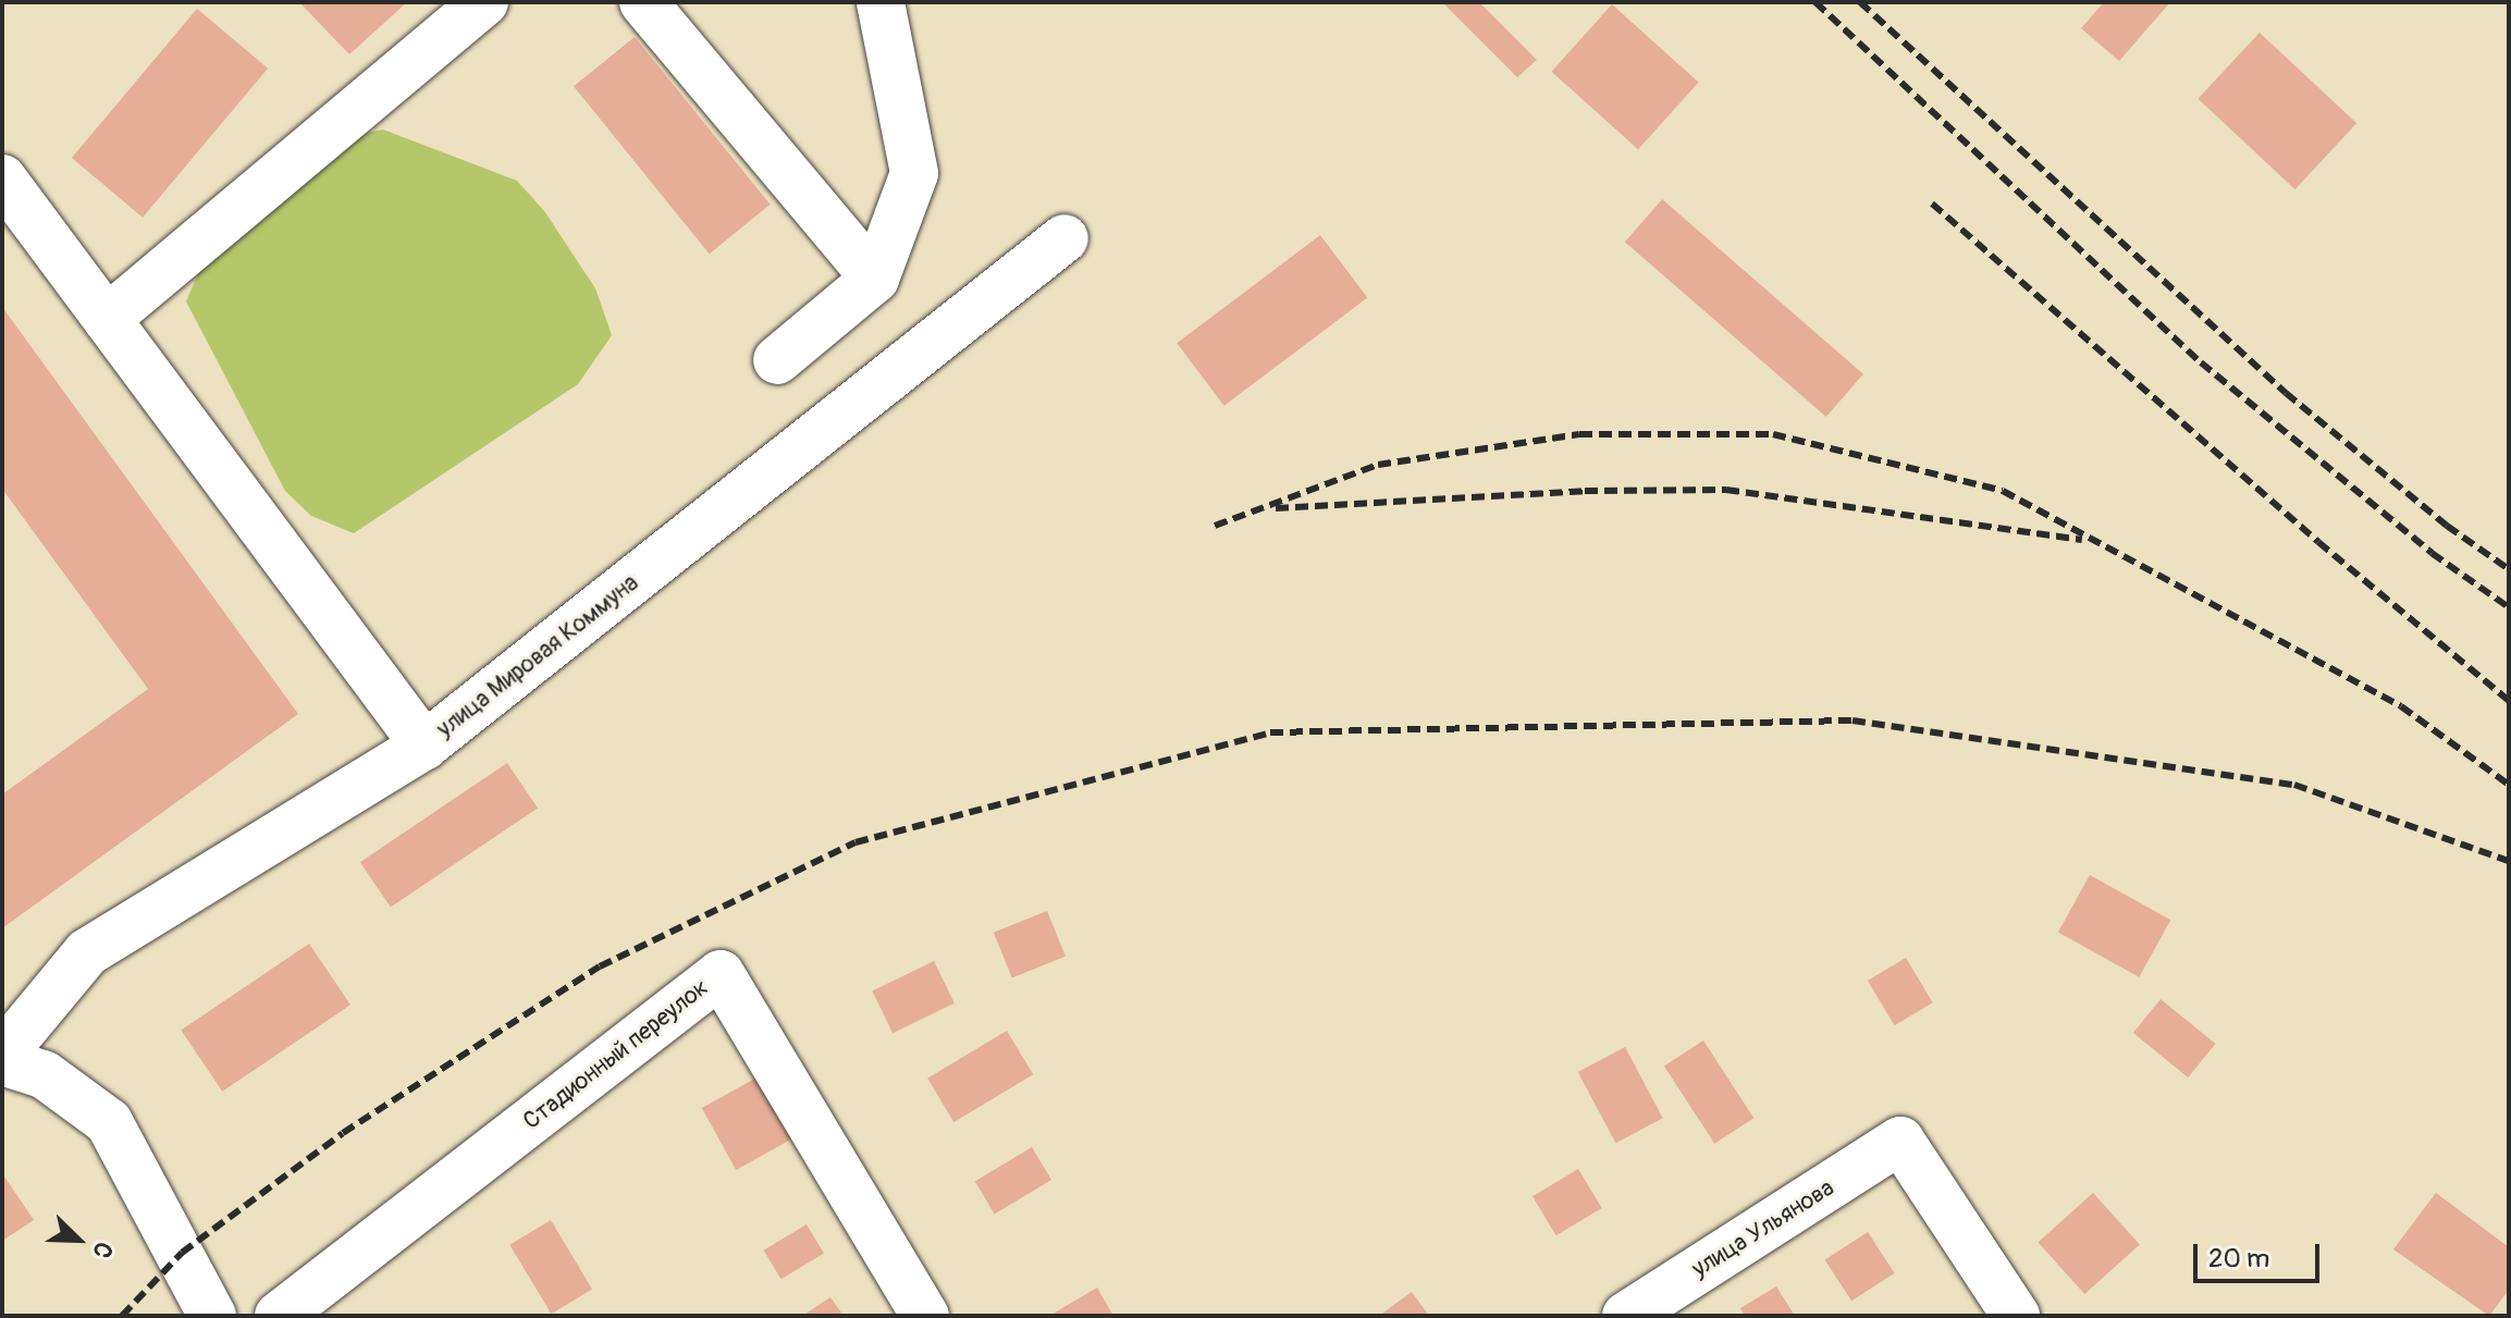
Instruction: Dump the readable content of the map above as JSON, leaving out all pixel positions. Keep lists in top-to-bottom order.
{
  "streets": {
    "street": ["улица Мировая Коммуна", "Стадионный переулок", "улица Ульянова"]
  },
  "scale_bar": "20 m",
  "north": "bottom right"
}
